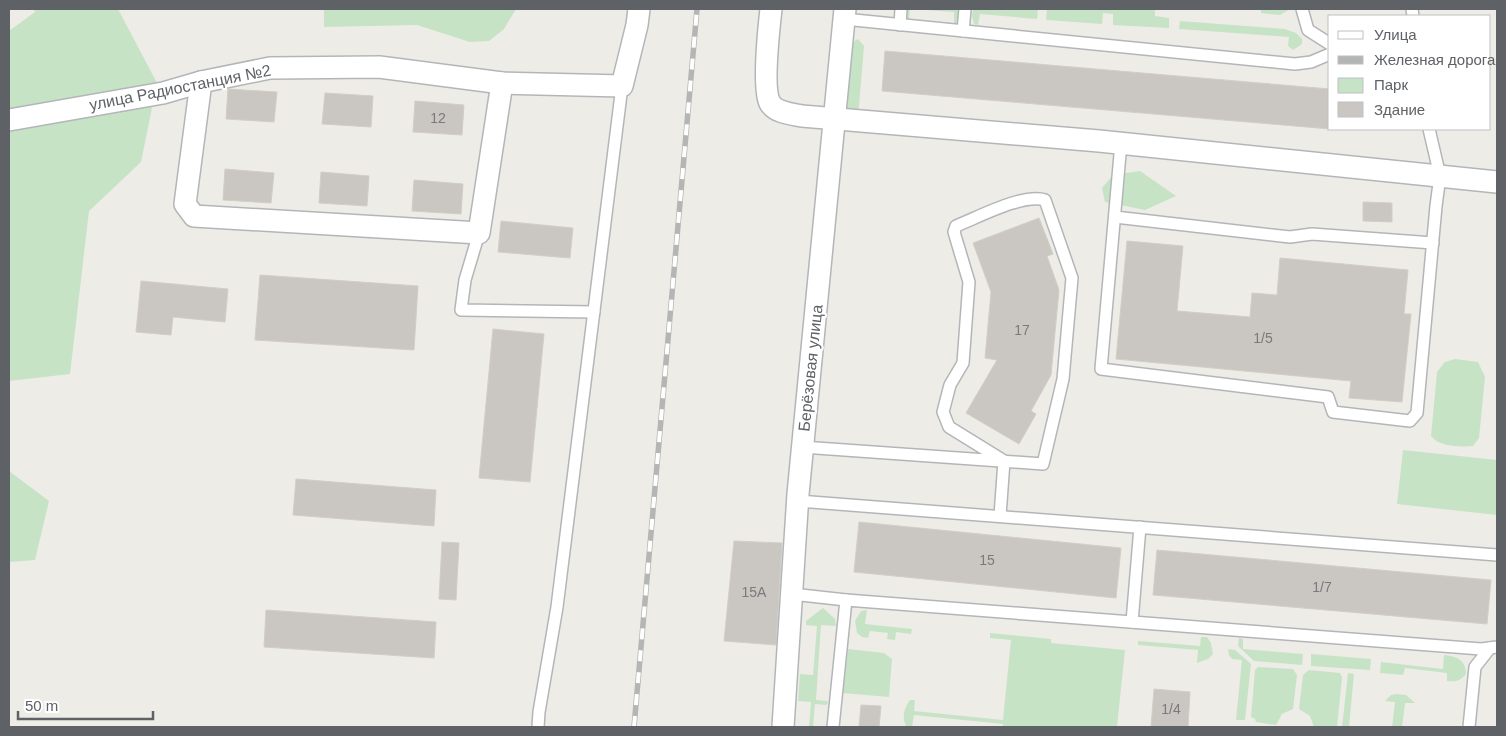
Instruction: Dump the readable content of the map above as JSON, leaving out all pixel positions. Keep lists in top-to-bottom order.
{
  "streets": {
    "street": ["улица Радиостанция №2", "Берёзовая улица"]
  },
  "house_numbers": [
    "12",
    "17",
    "1/5",
    "15",
    "1/7",
    "15А",
    "1/4"
  ],
  "legend": [
    "Улица",
    "Железная дорога",
    "Парк",
    "Здание"
  ],
  "scale_bar": "50 m"
}
